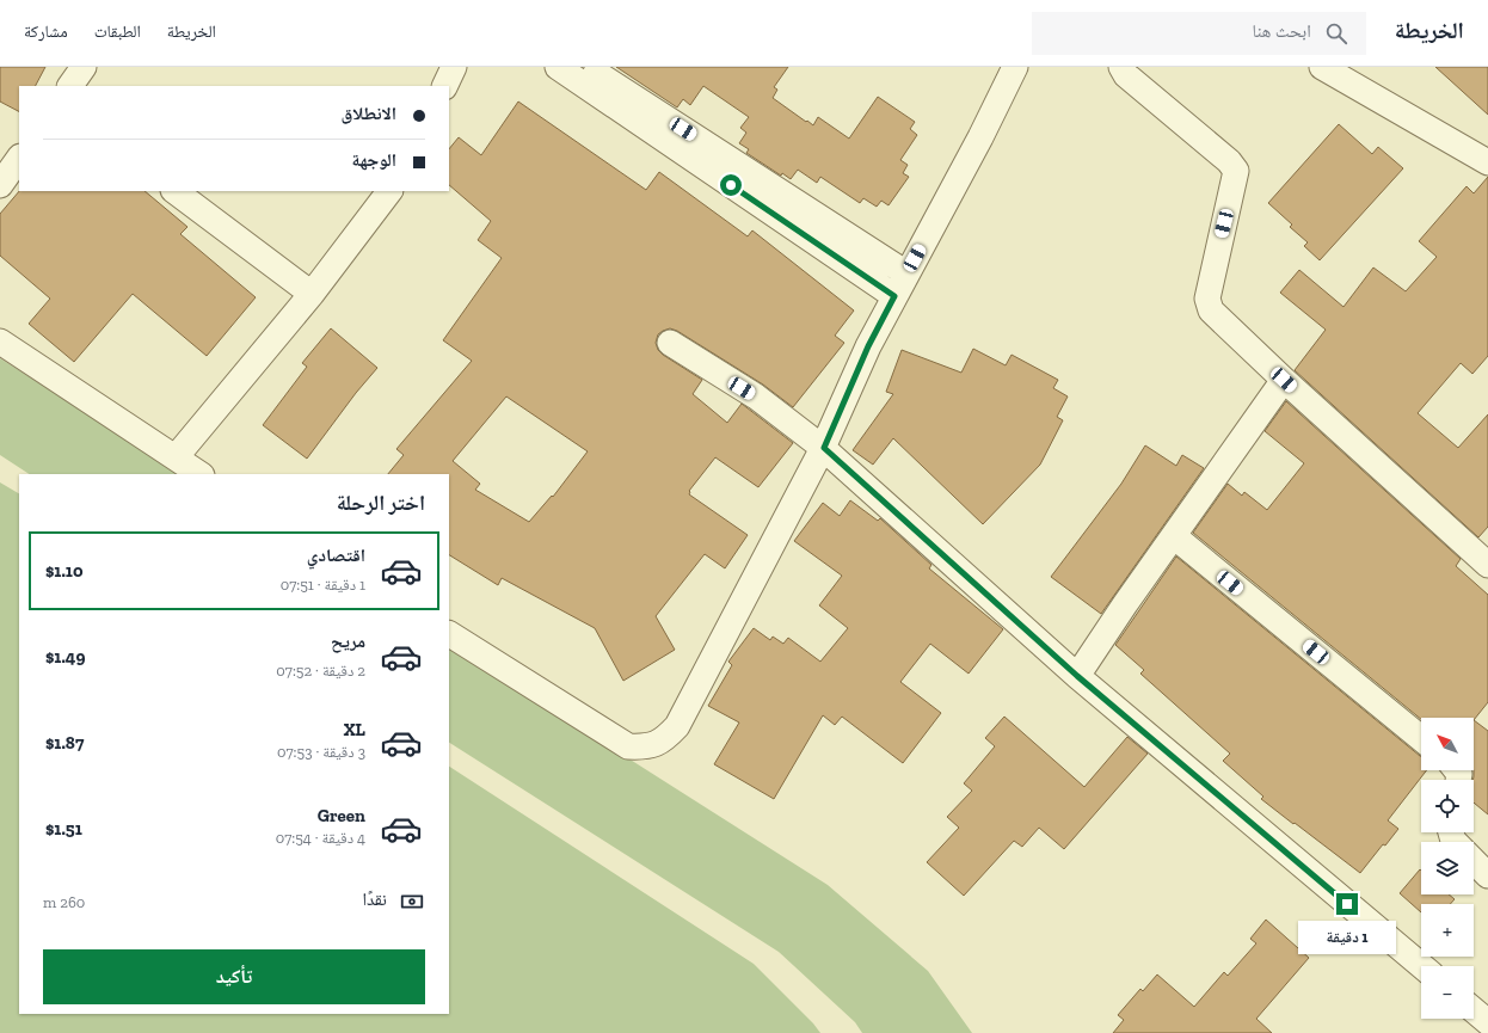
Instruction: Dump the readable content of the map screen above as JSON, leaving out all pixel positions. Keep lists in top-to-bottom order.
{
  "north": "top left",
  "page": {
    "header": "الخريطة",
    "search": "ابحث هنا",
    "nav": ["الخريطة", "الطبقات", "مشاركة"],
    "banner": ["الانطلاق", "الوجهة"],
    "heading": "اختر الرحلة",
    "list": [
      {
        "name": "اقتصادي",
        "note": "1 دقيقة · 07:51",
        "value": "$1.10"
      },
      {
        "name": "مريح",
        "note": "2 دقيقة · 07:52",
        "value": "$1.49"
      },
      {
        "name": "XL",
        "note": "3 دقيقة · 07:53",
        "value": "$1.87"
      },
      {
        "name": "Green",
        "note": "4 دقيقة · 07:54",
        "value": "$1.51"
      }
    ],
    "map_buttons": ["+", "−"],
    "pay": ["نقدًا", "260 m"],
    "bubble": "1 دقيقة",
    "buttons": "تأكيد"
  }
}
